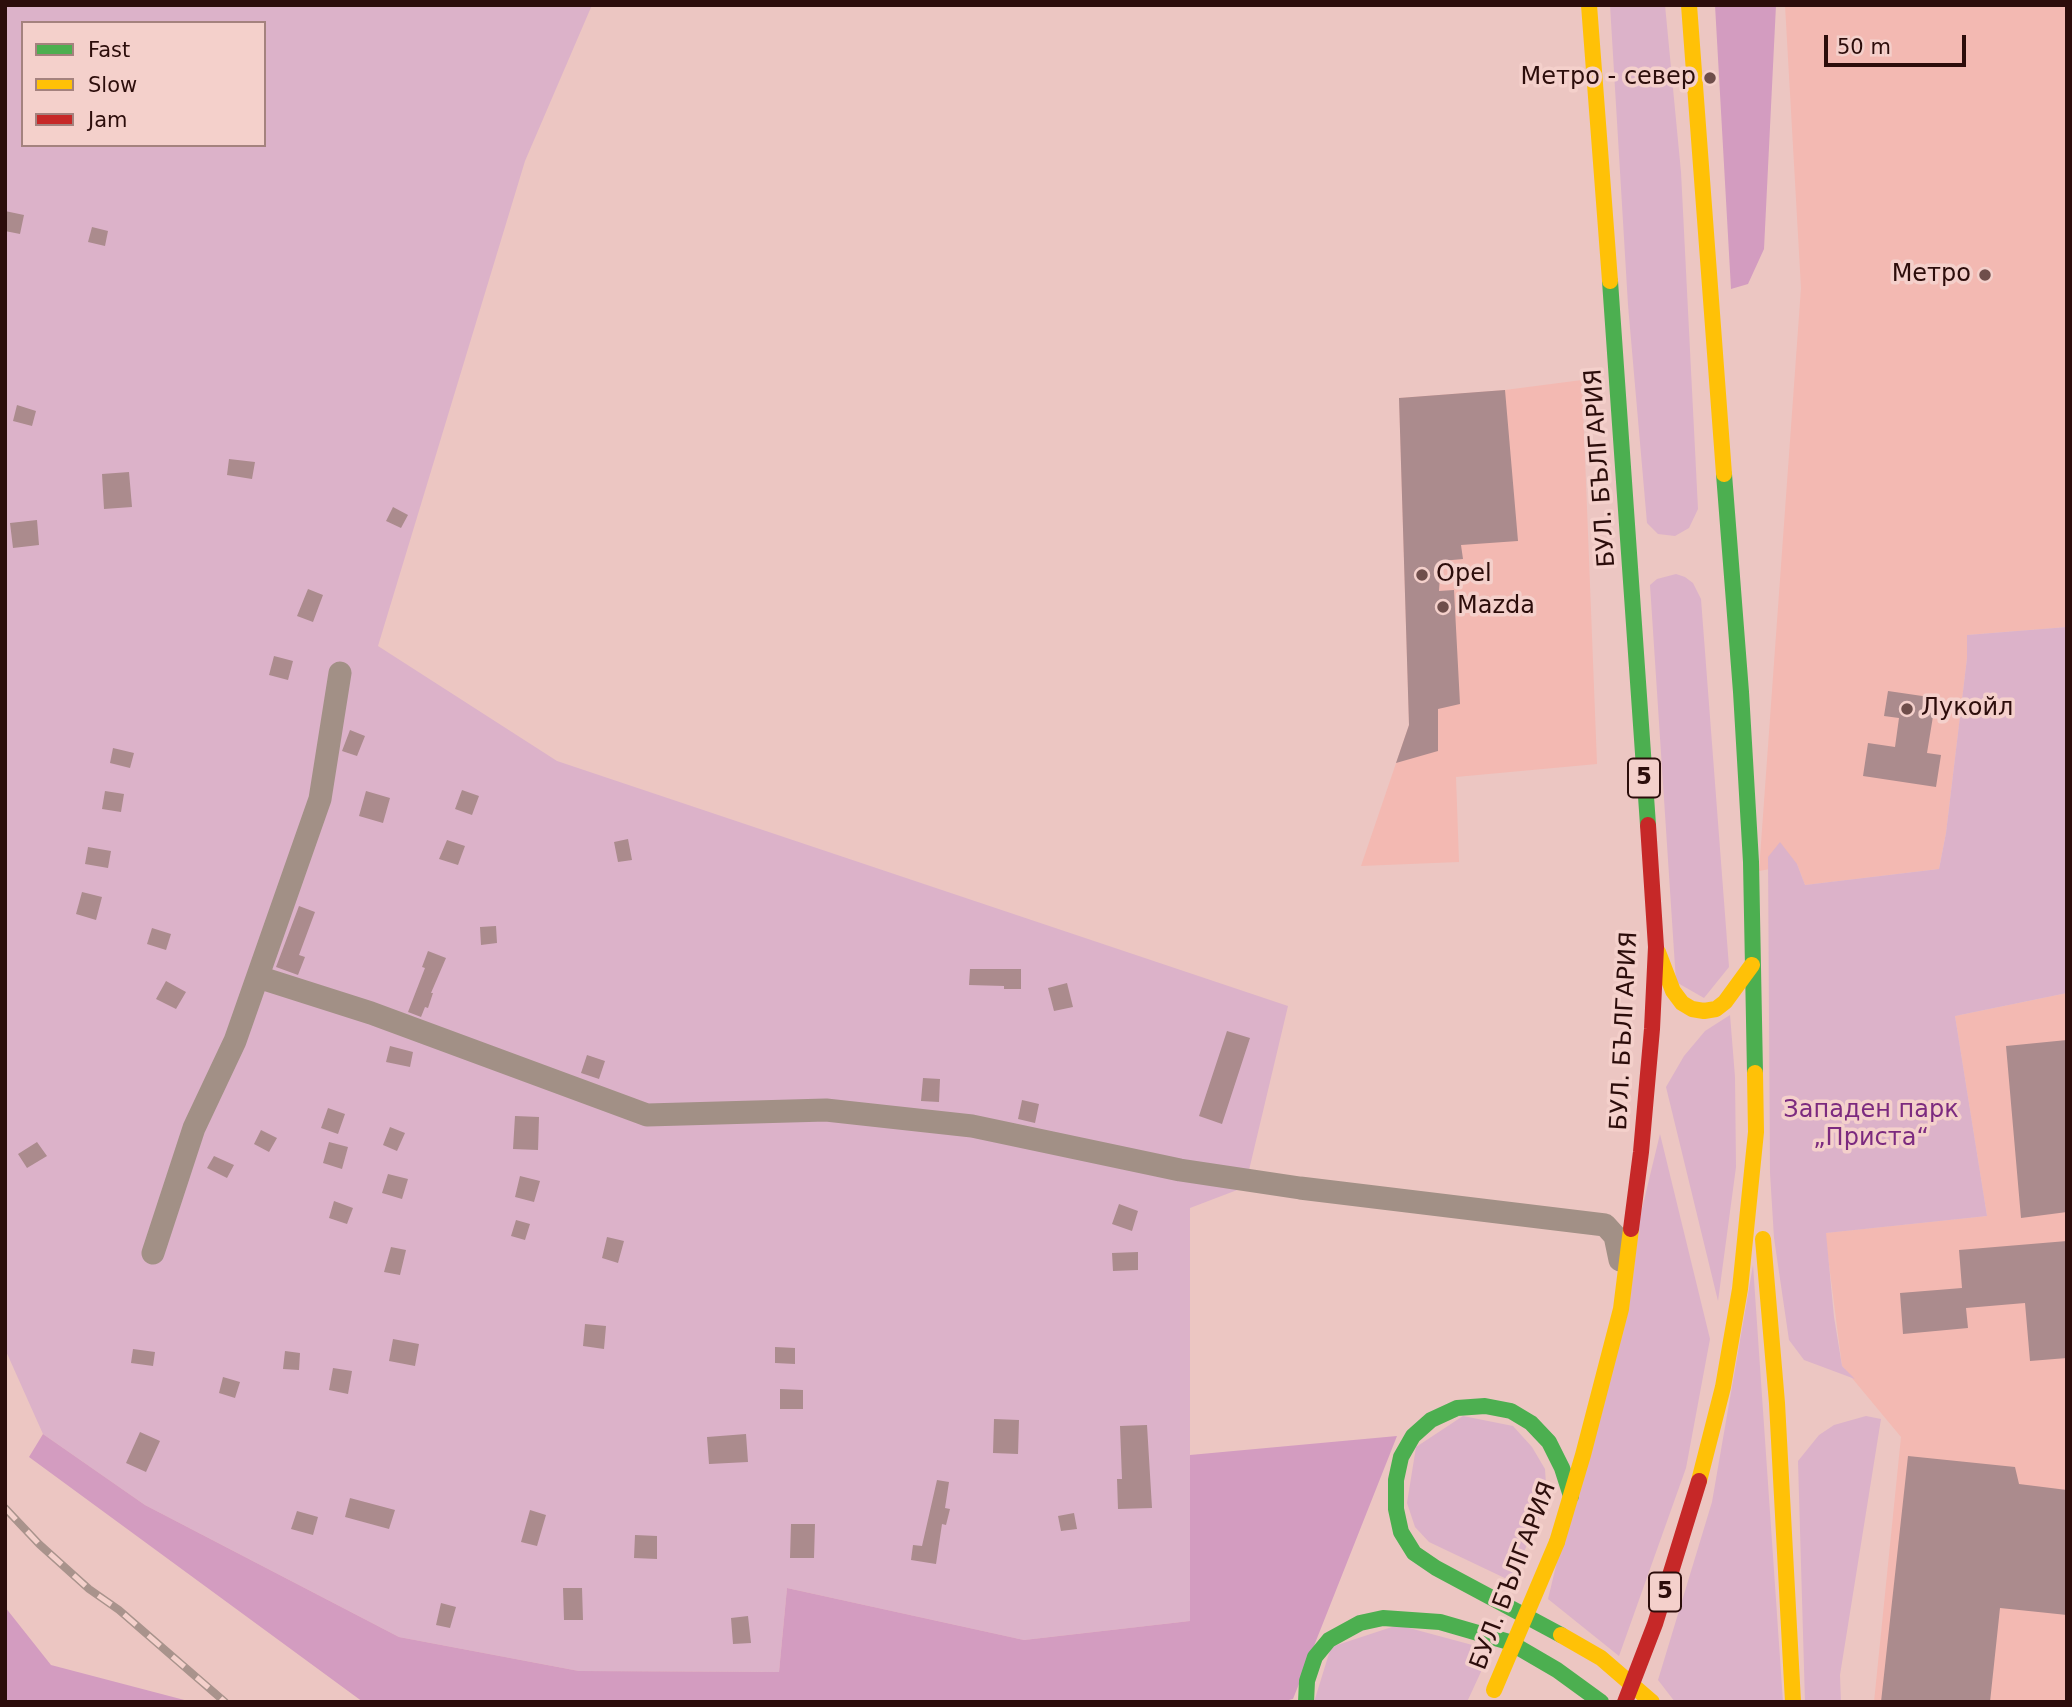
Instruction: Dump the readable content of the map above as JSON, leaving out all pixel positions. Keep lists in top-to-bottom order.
{
  "streets": {
    "main road": ["БУЛ. БЪЛГАРИЯ", "5"]
  },
  "parks": ["Западен парк „Приста“"],
  "places": [
    "Метро - север",
    "Метро",
    "Opel",
    "Mazda",
    "Лукойл"
  ],
  "legend": ["Fast", "Slow", "Jam"],
  "scale_bar": "50 m"
}
